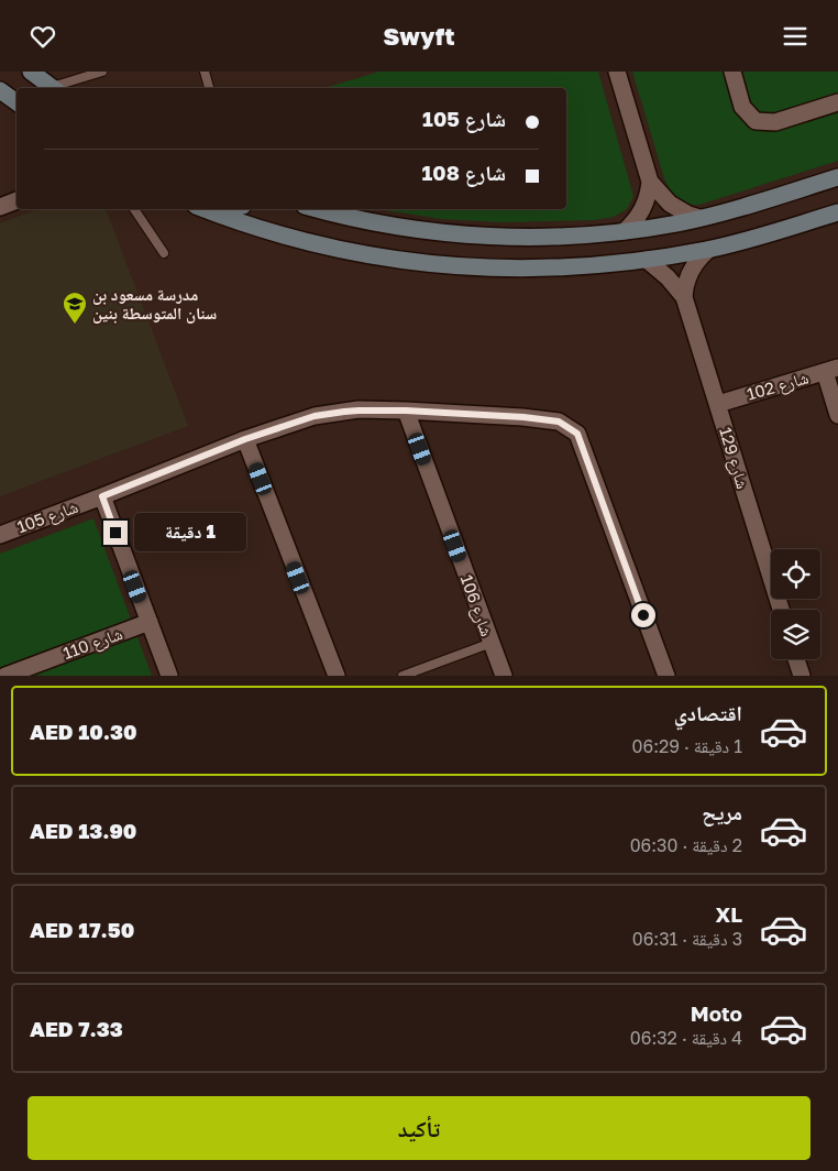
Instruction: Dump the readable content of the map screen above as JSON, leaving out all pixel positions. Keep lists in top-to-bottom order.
{
  "streets": {
    "street": [
      "شارع 102",
      "شارع 129",
      "شارع 105",
      "شارع 106",
      "شارع 110"
    ]
  },
  "crossings": [
    ["شارع 102", "شارع 129"],
    ["شارع 105", "شارع 106"]
  ],
  "places": {
    "school or university": ["مدرسة مسعود بن سنان المتوسطة بنين"]
  },
  "page": {
    "header": "Swyft",
    "banner": ["شارع 105", "شارع 108"],
    "bubble": "1 دقيقة",
    "list": [
      {
        "name": "اقتصادي",
        "note": "1 دقيقة · 06:29",
        "value": "AED 10.30"
      },
      {
        "name": "مريح",
        "note": "2 دقيقة · 06:30",
        "value": "AED 13.90"
      },
      {
        "name": "XL",
        "note": "3 دقيقة · 06:31",
        "value": "AED 17.50"
      },
      {
        "name": "Moto",
        "note": "4 دقيقة · 06:32",
        "value": "AED 7.33"
      }
    ],
    "buttons": "تأكيد"
  }
}
